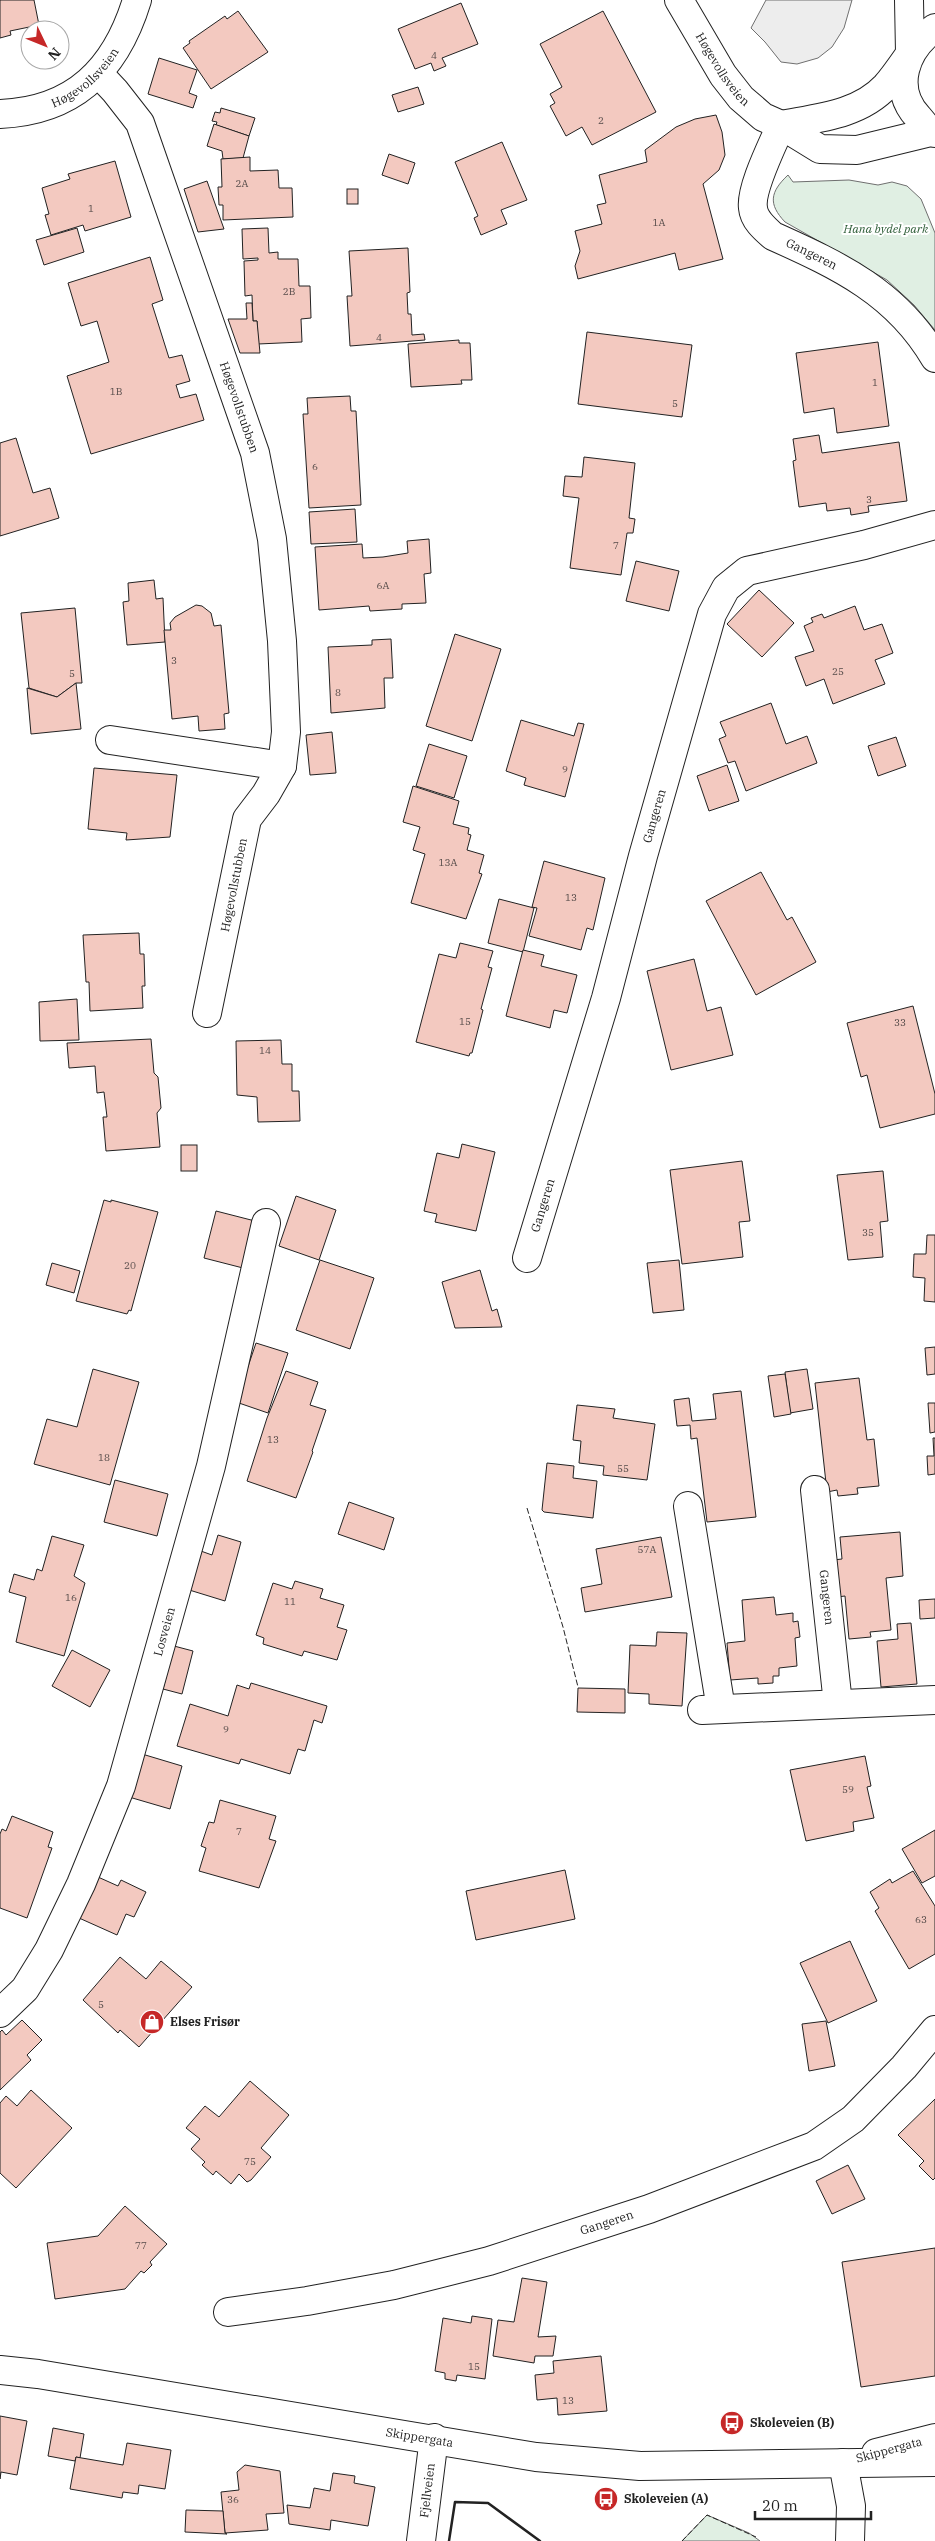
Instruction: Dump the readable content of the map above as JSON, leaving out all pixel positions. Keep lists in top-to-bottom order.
{
  "streets": {
    "street": [
      "Høgevollsveien",
      "Gangeren",
      "Høgevollstubben",
      "Losveien",
      "Skippergata",
      "Fjellveien"
    ]
  },
  "crossings": [
    ["Høgevollsveien", "Gangeren"],
    ["Høgevollsveien", "Høgevollstubben"],
    ["Skippergata", "Fjellveien"]
  ],
  "parks": ["Hana bydel park"],
  "places": {
    "shop": ["Elses Frisør"],
    "bus stop": ["Skoleveien (B)", "Skoleveien (A)"]
  },
  "house_numbers": [
    "4",
    "2",
    "2A",
    "1",
    "1A",
    "2B",
    "4",
    "1",
    "1B",
    "5",
    "6",
    "3",
    "7",
    "6A",
    "3",
    "25",
    "5",
    "8",
    "9",
    "13A",
    "13",
    "15",
    "33",
    "14",
    "35",
    "20",
    "13",
    "18",
    "55",
    "57A",
    "16",
    "11",
    "9",
    "59",
    "7",
    "63",
    "5",
    "75",
    "77",
    "15",
    "13",
    "36"
  ],
  "scale_bar": "20 m",
  "north": "bottom right"
}
